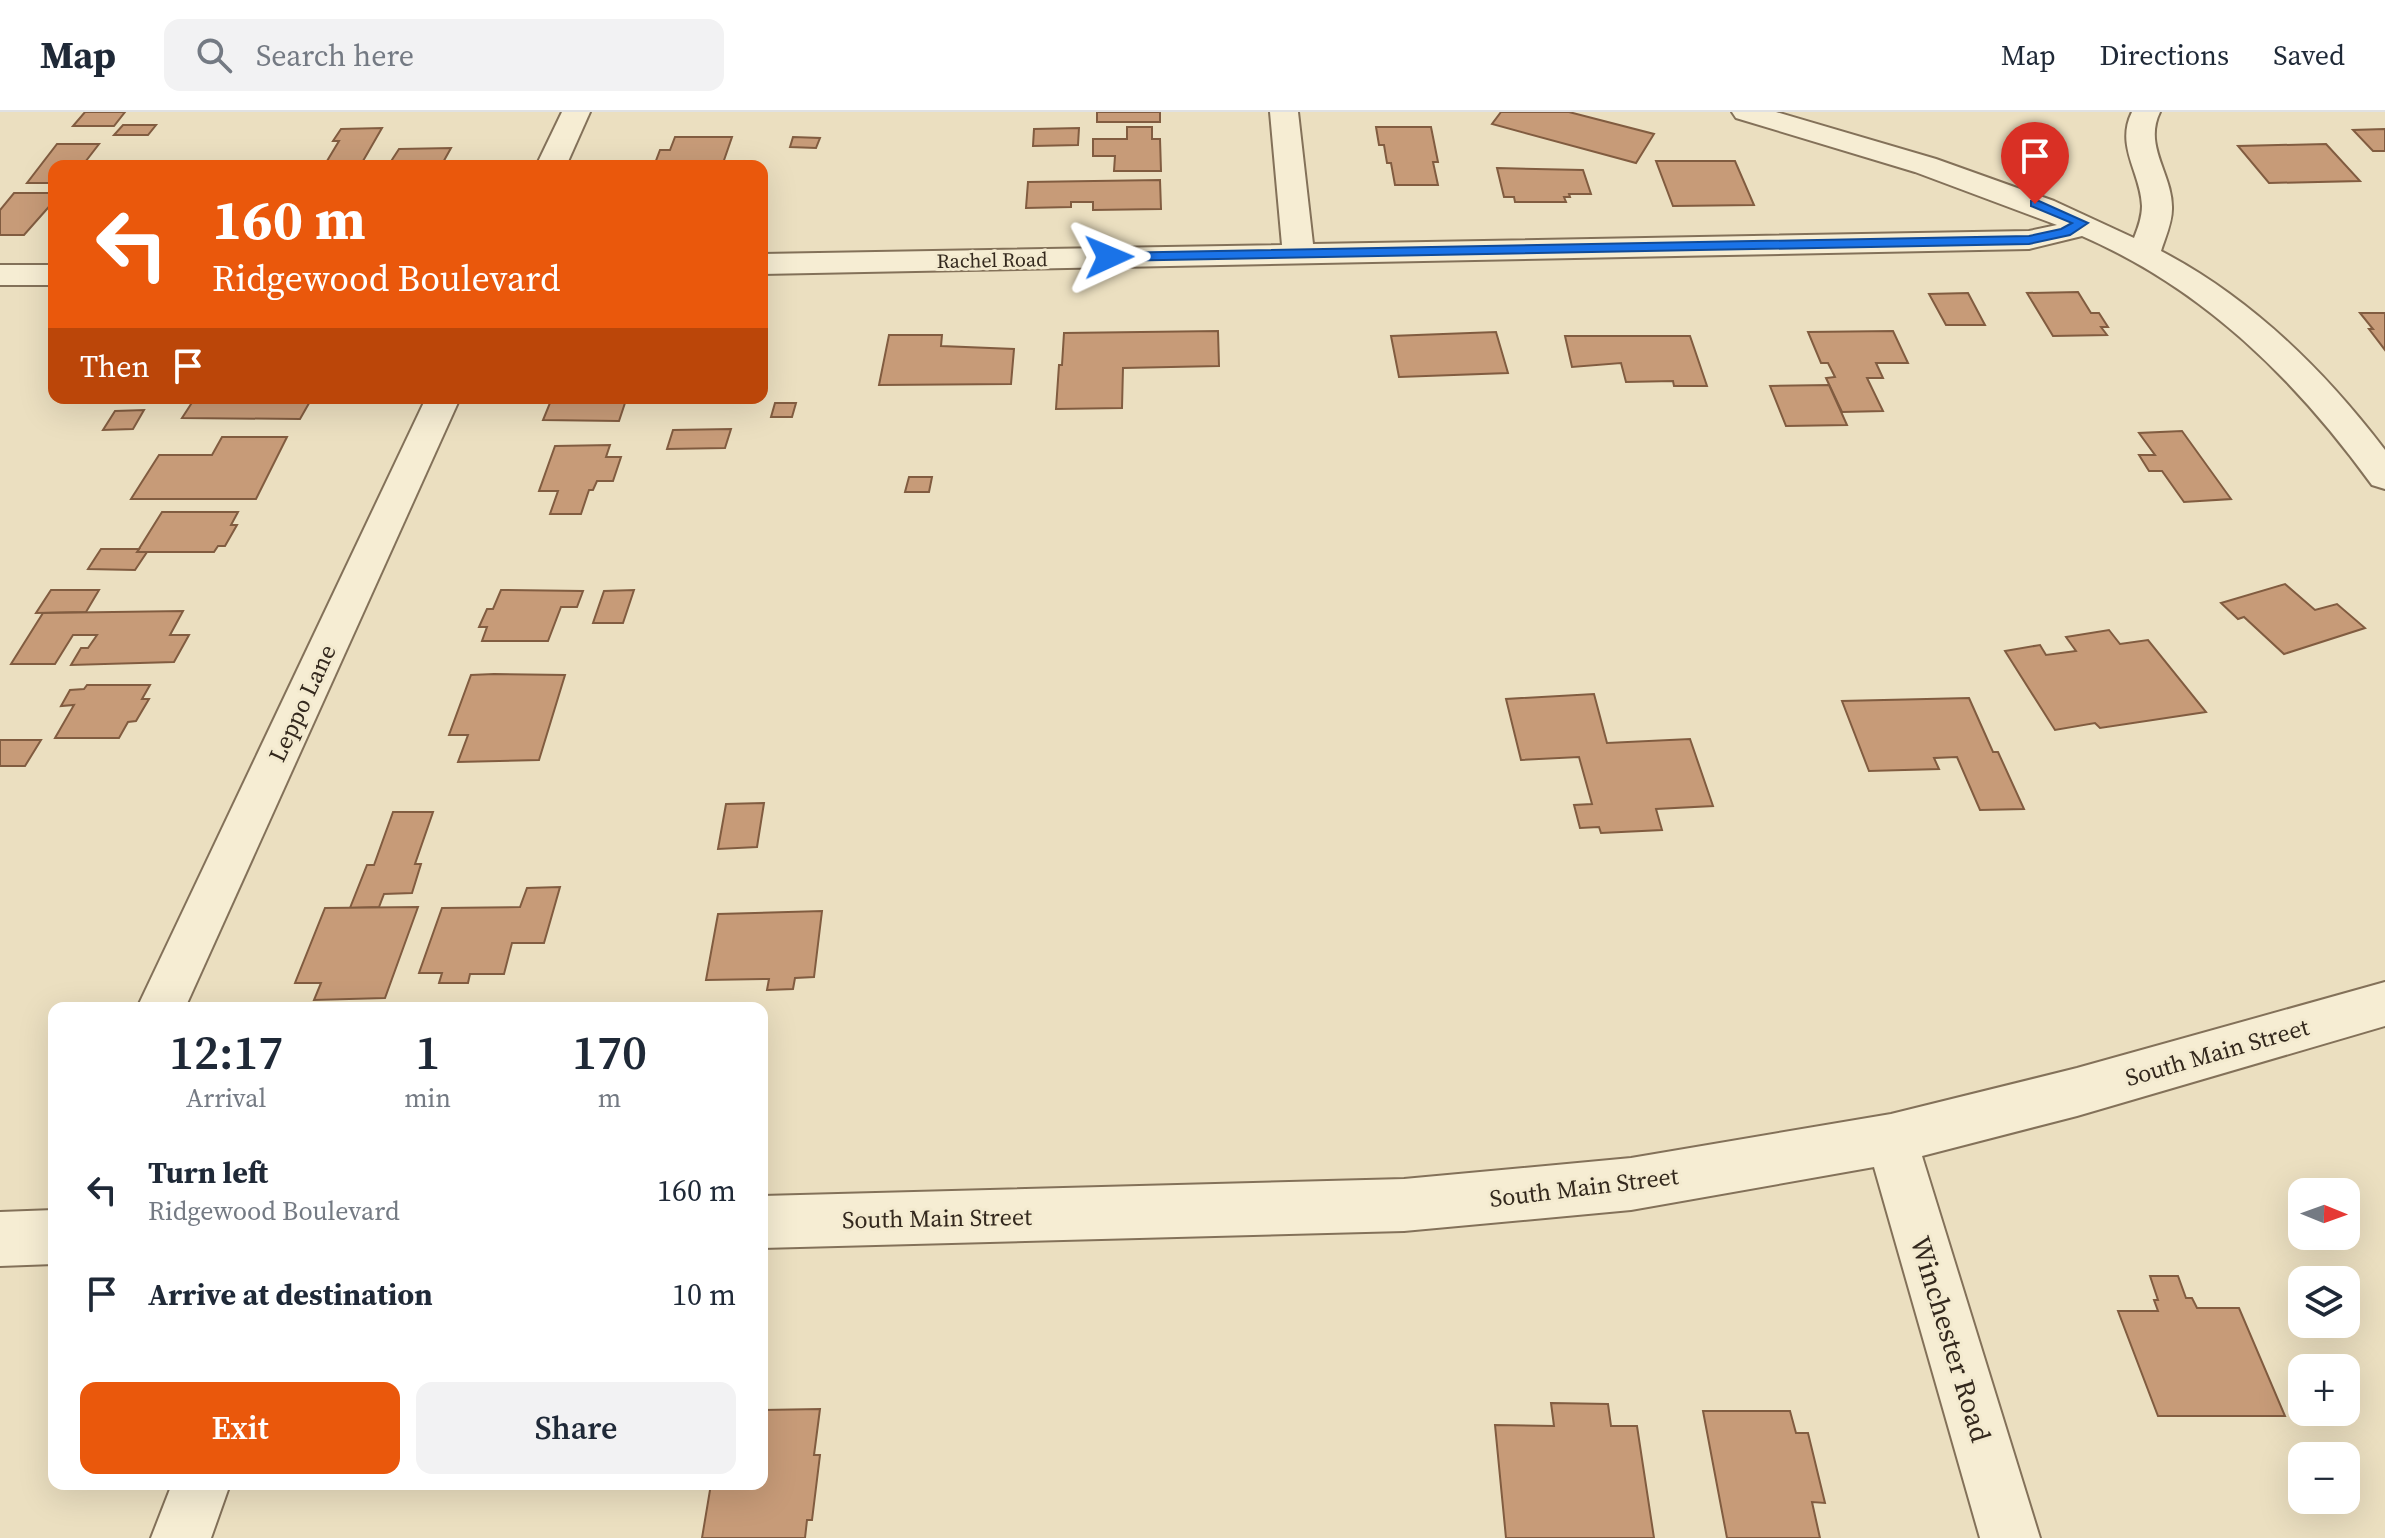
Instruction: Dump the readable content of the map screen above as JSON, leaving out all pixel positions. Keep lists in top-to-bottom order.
{
  "streets": {
    "street": [
      "Rachel Road",
      "Leppo Lane",
      "South Main Street",
      "Winchester Road"
    ]
  },
  "crossings": [
    ["South Main Street", "Winchester Road"]
  ],
  "north": "right",
  "page": {
    "header": "Map",
    "search": "Search here",
    "nav": ["Map", "Directions", "Saved"],
    "turn": ["160 m", "Ridgewood Boulevard"],
    "then": "Then",
    "eta": [
      "12:17",
      "Arrival",
      "1",
      "min",
      "170",
      "m"
    ],
    "list": [
      {
        "name": "Turn left",
        "note": "Ridgewood Boulevard",
        "value": "160 m"
      },
      {
        "name": "Arrive at destination",
        "value": "10 m"
      }
    ],
    "map_buttons": ["+", "−"],
    "buttons": ["Exit", "Share"]
  }
}
